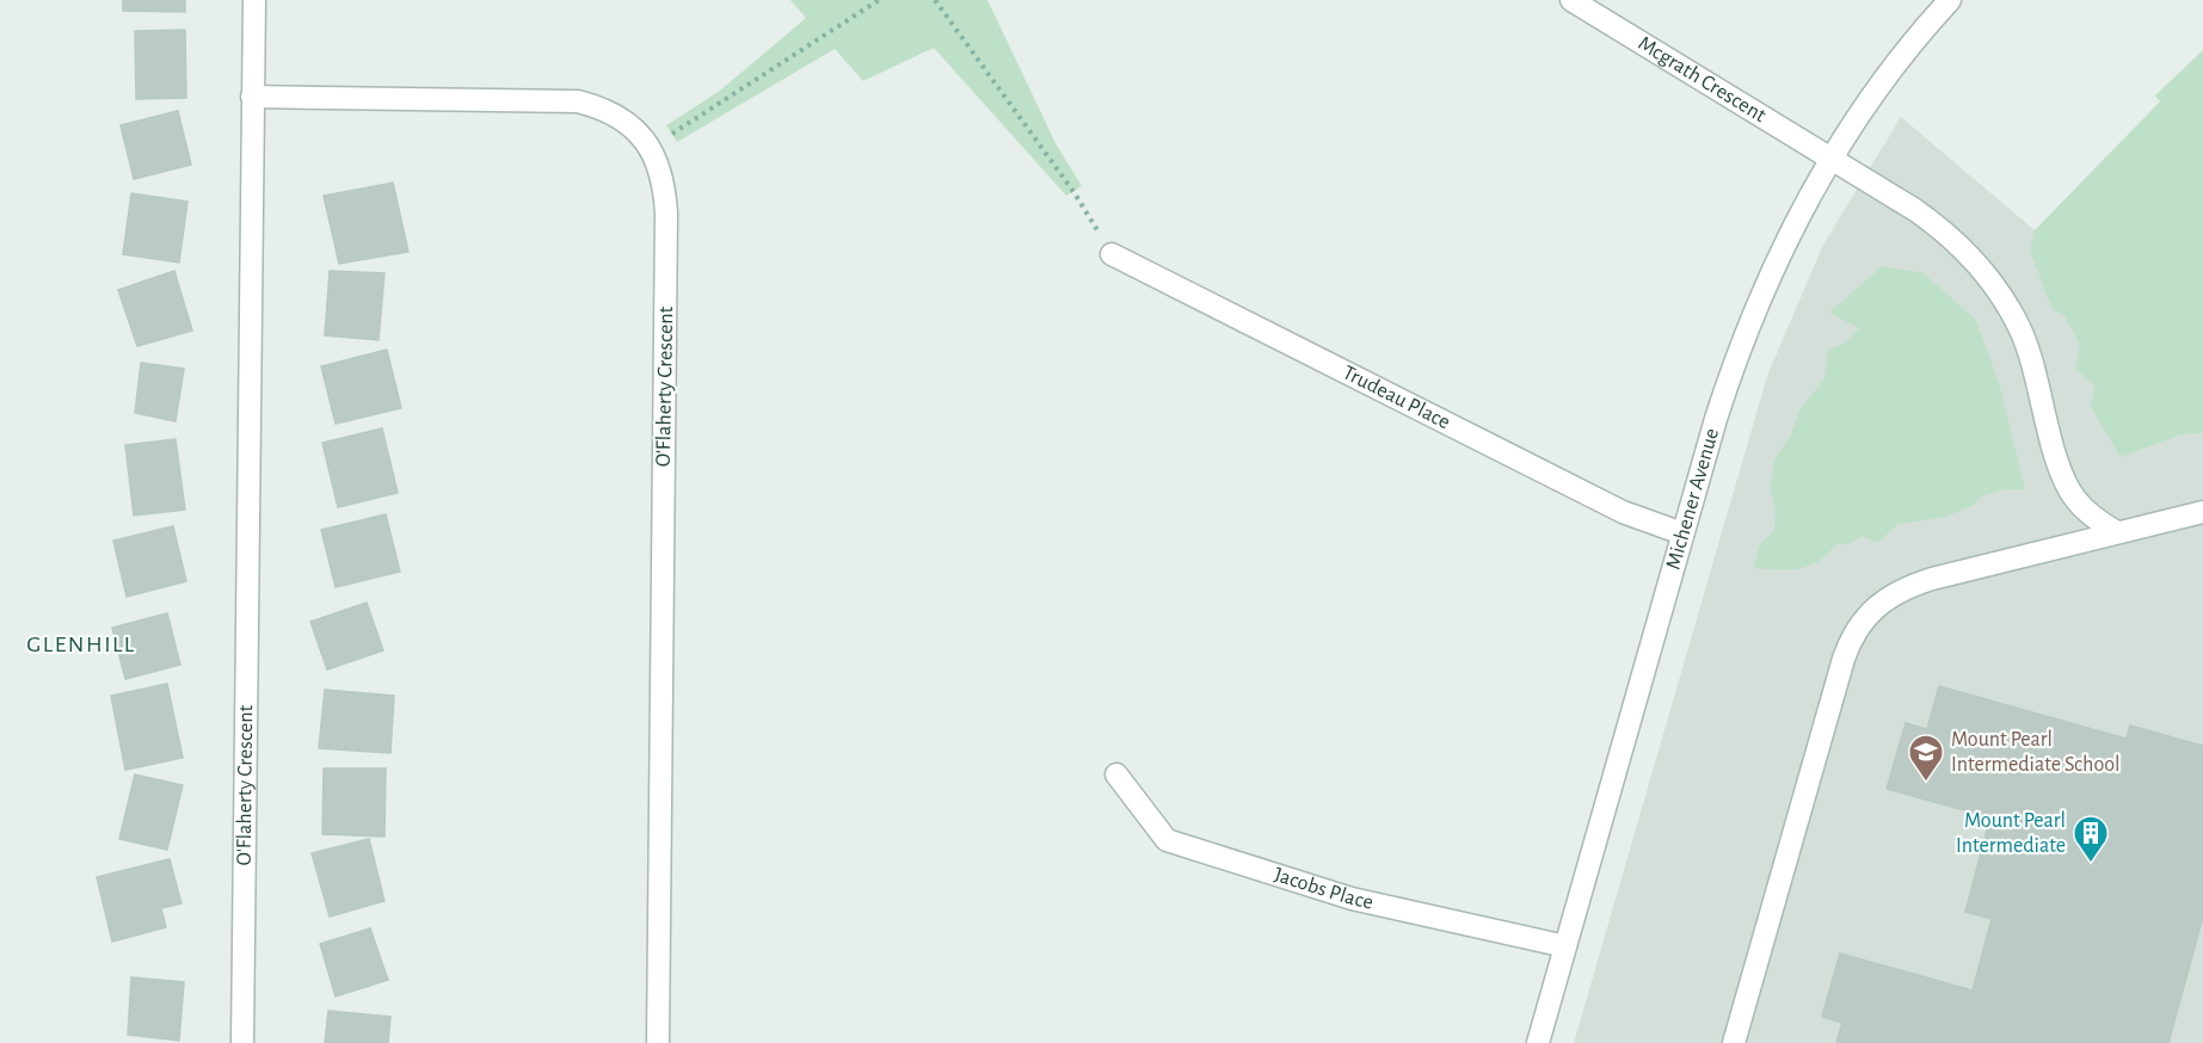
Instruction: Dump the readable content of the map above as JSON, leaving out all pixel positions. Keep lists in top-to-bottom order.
{
  "streets": {
    "street": [
      "Mcgrath Crescent",
      "O'Flaherty Crescent",
      "Trudeau Place",
      "Michener Avenue",
      "Jacobs Place"
    ]
  },
  "crossings": [
    ["Mcgrath Crescent", "Michener Avenue"],
    ["Trudeau Place", "Michener Avenue"],
    ["Michener Avenue", "Jacobs Place"]
  ],
  "districts": ["GLENHILL"],
  "places": {
    "school or university": ["Mount Pearl Intermediate School"],
    "building": ["Mount Pearl Intermediate"]
  }
}
